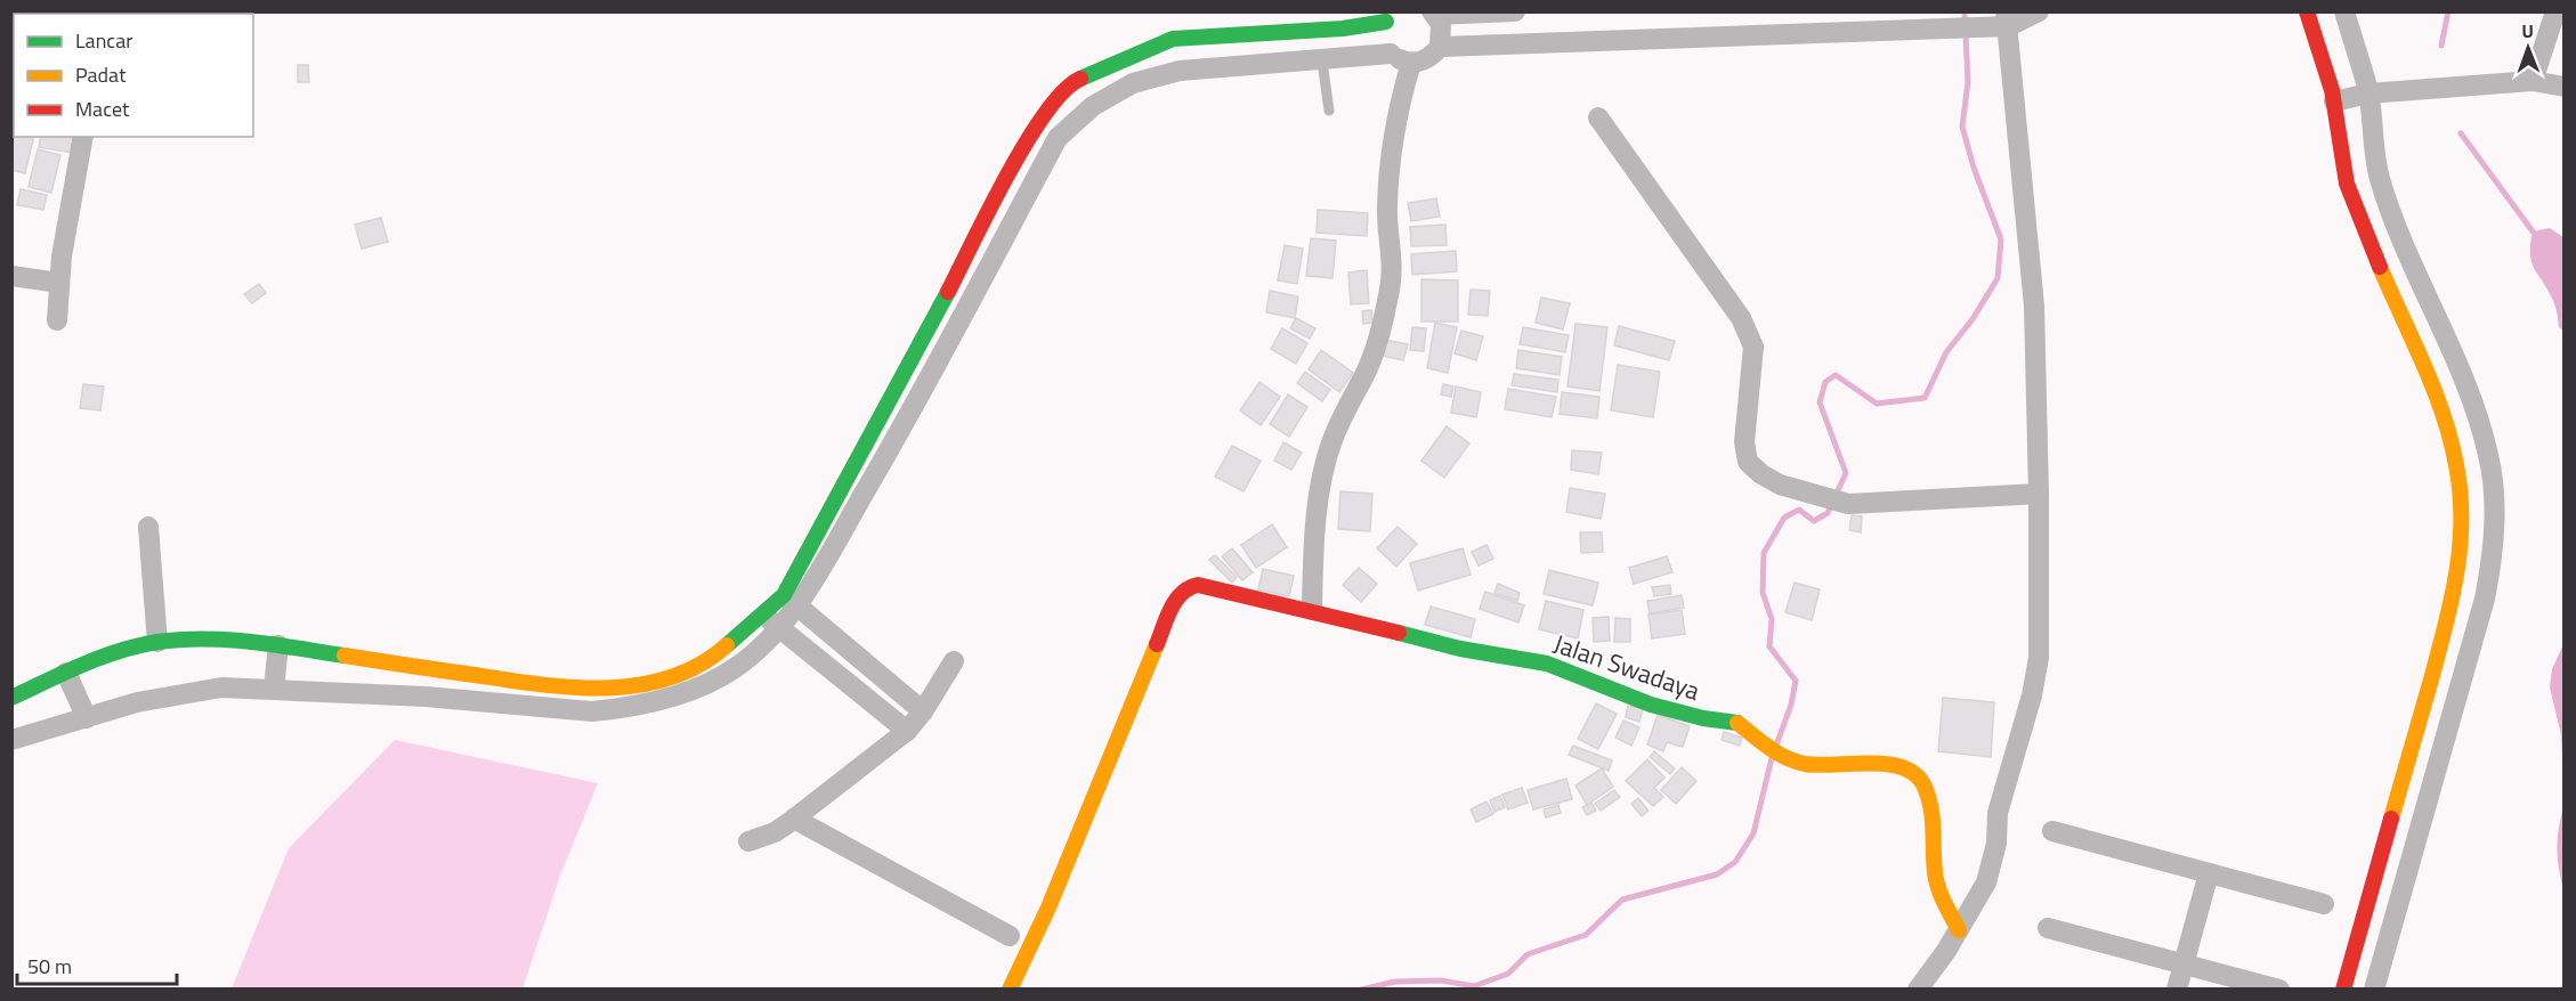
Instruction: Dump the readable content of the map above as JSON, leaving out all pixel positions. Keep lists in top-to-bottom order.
{
  "streets": {
    "street": ["Jalan Swadaya"]
  },
  "legend": ["Lancar", "Padat", "Macet"],
  "scale_bar": "50 m",
  "north": "top"
}
